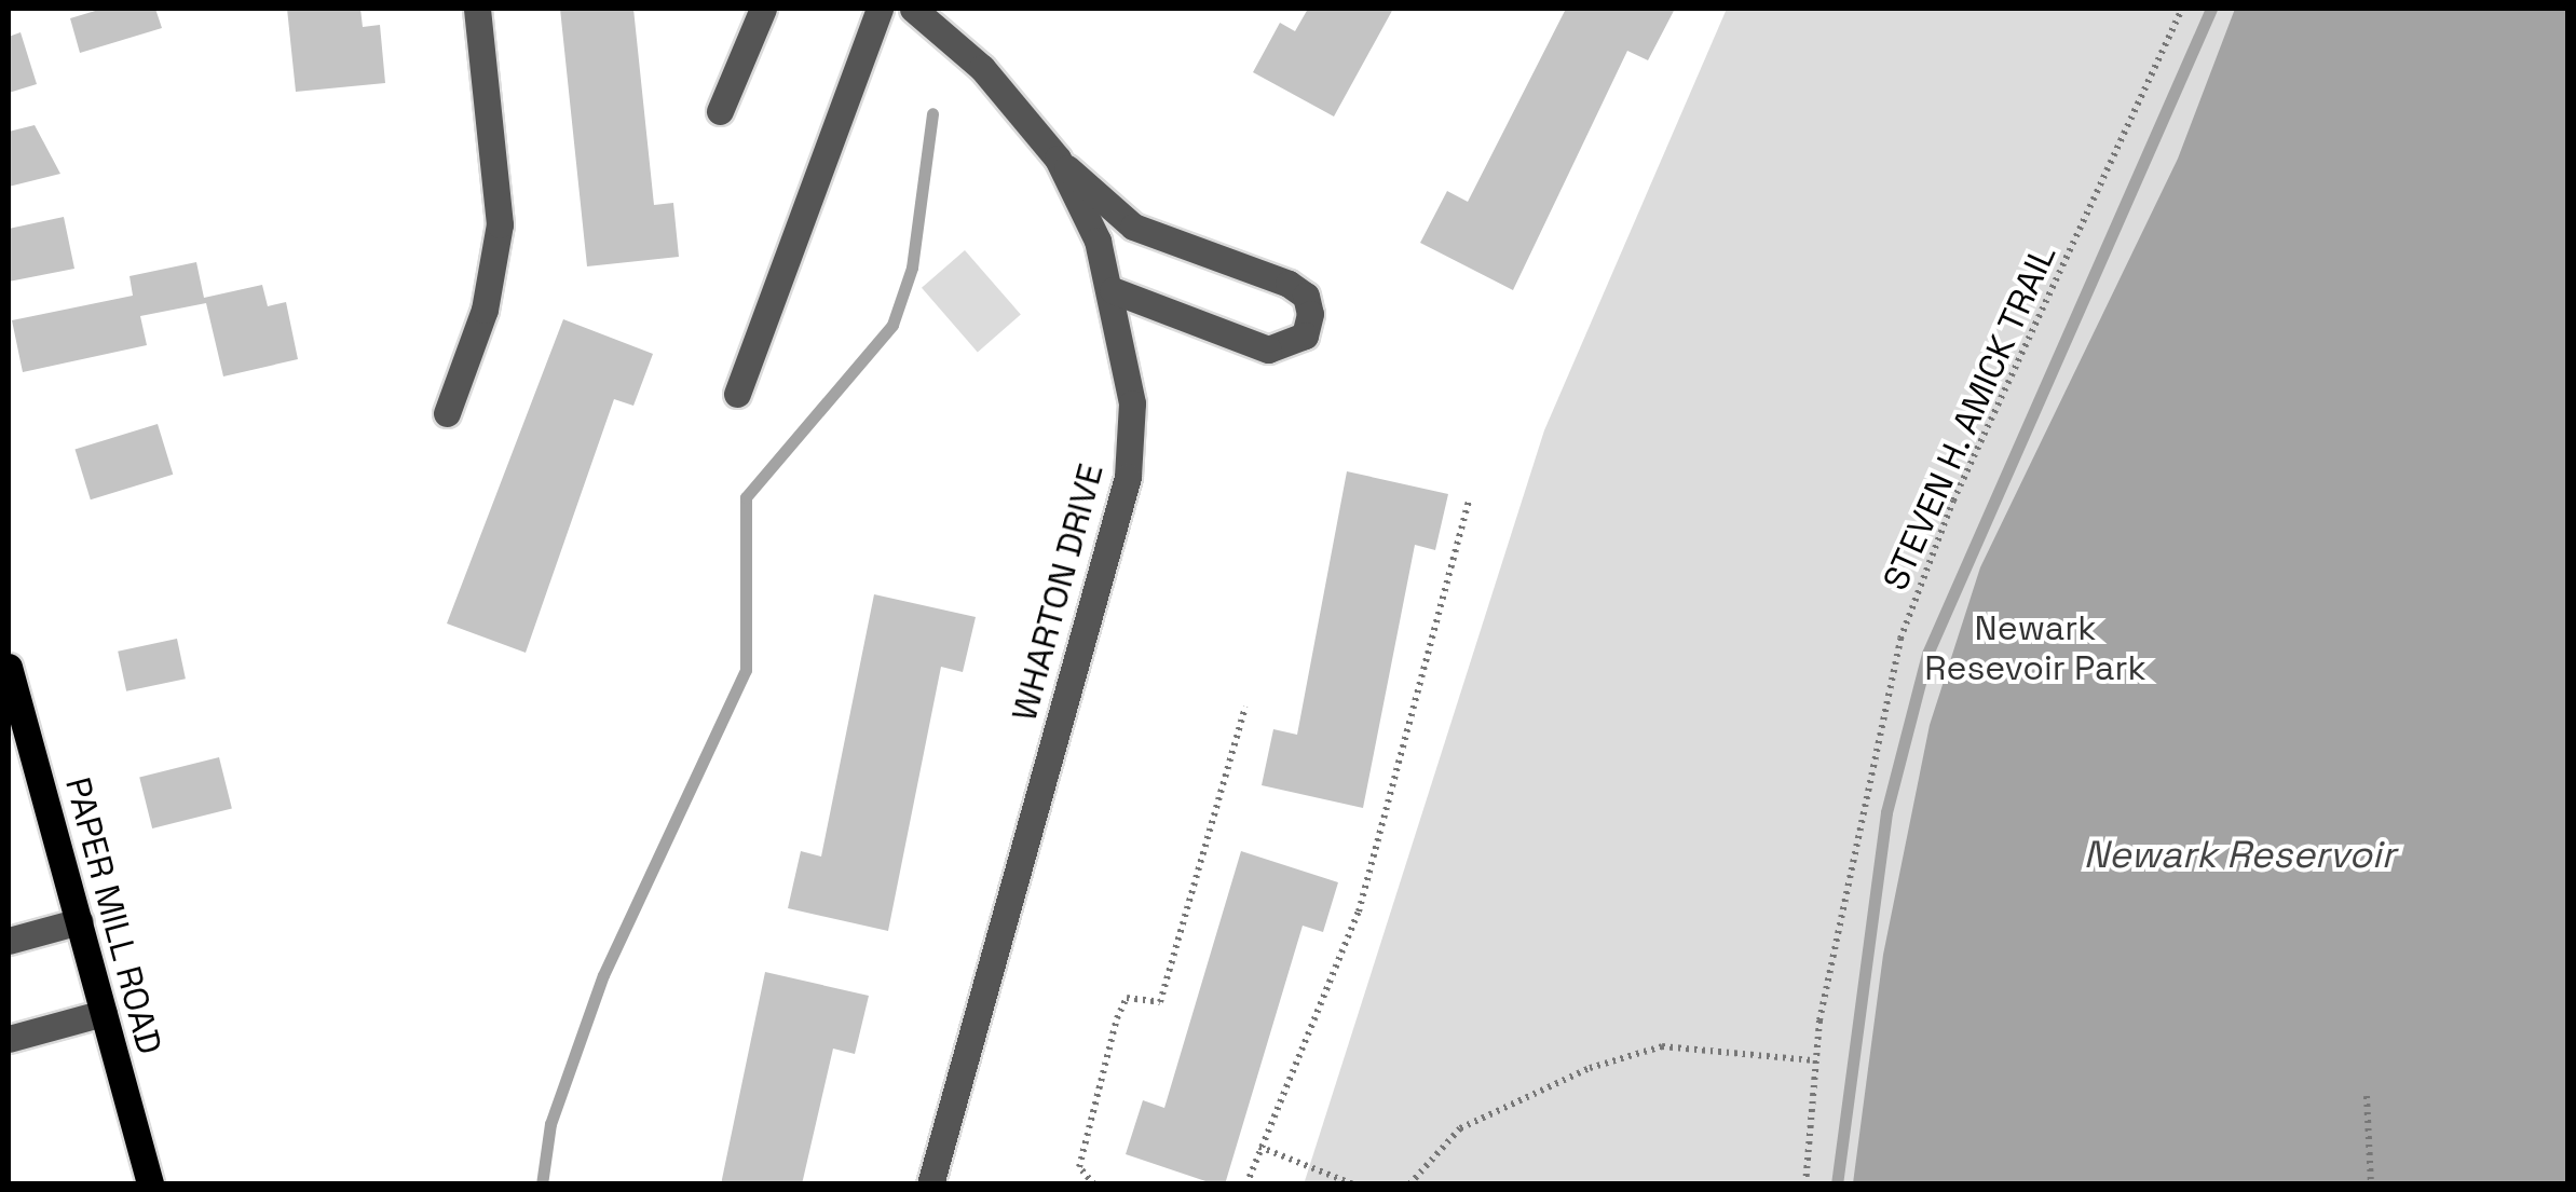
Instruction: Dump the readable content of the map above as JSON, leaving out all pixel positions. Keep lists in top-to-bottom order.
{
  "streets": {
    "main road": ["PAPER MILL ROAD"],
    "street": ["WHARTON DRIVE"],
    "path": ["STEVEN H. AMICK TRAIL"]
  },
  "water": ["Newark Reservoir"],
  "parks": ["Newark Resevoir Park"]
}
